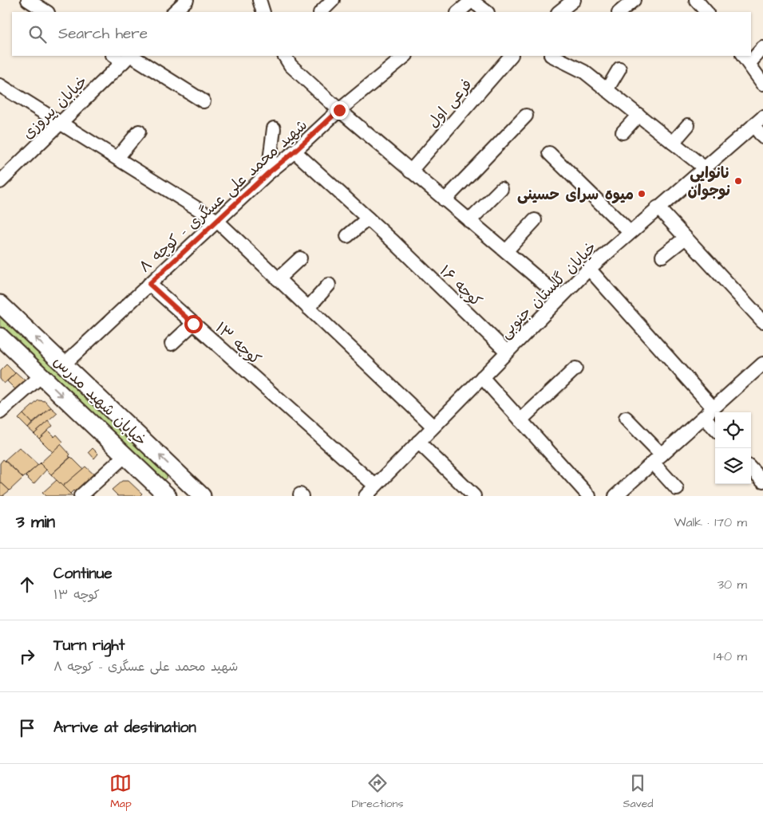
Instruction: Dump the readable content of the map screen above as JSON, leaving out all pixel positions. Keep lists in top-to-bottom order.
{
  "streets": {
    "main road": ["خیابان شهید مدرس"],
    "street": [
      "فرعی اول",
      "خیابان پیروزی",
      "شهید محمد علی عسگری - کوچه ۸",
      "کوچه ۱۶",
      "خیابان گلستان جنوبی",
      "کوچه ۱۳"
    ]
  },
  "crossings": [
    ["شهید محمد علی عسگری - کوچه ۸", "کوچه ۱۶"],
    ["شهید محمد علی عسگری - کوچه ۸", "کوچه ۱۳"],
    ["شهید محمد علی عسگری - کوچه ۸", "خیابان شهید مدرس"],
    ["کوچه ۱۶", "خیابان گلستان جنوبی"],
    ["خیابان گلستان جنوبی", "کوچه ۱۳"]
  ],
  "places": ["نانوایی نوجوان", "میوه سرای حسینی"],
  "page": {
    "search": "Search here",
    "heading": ["3 min", "Walk · 170 m"],
    "list": [
      ["Continue", "کوچه ۱۳", "30 m"],
      ["Turn right", "شهید محمد علی عسگری - کوچه ۸", "140 m"],
      "Arrive at destination"
    ],
    "nav": ["Map", "Directions", "Saved"]
  }
}
